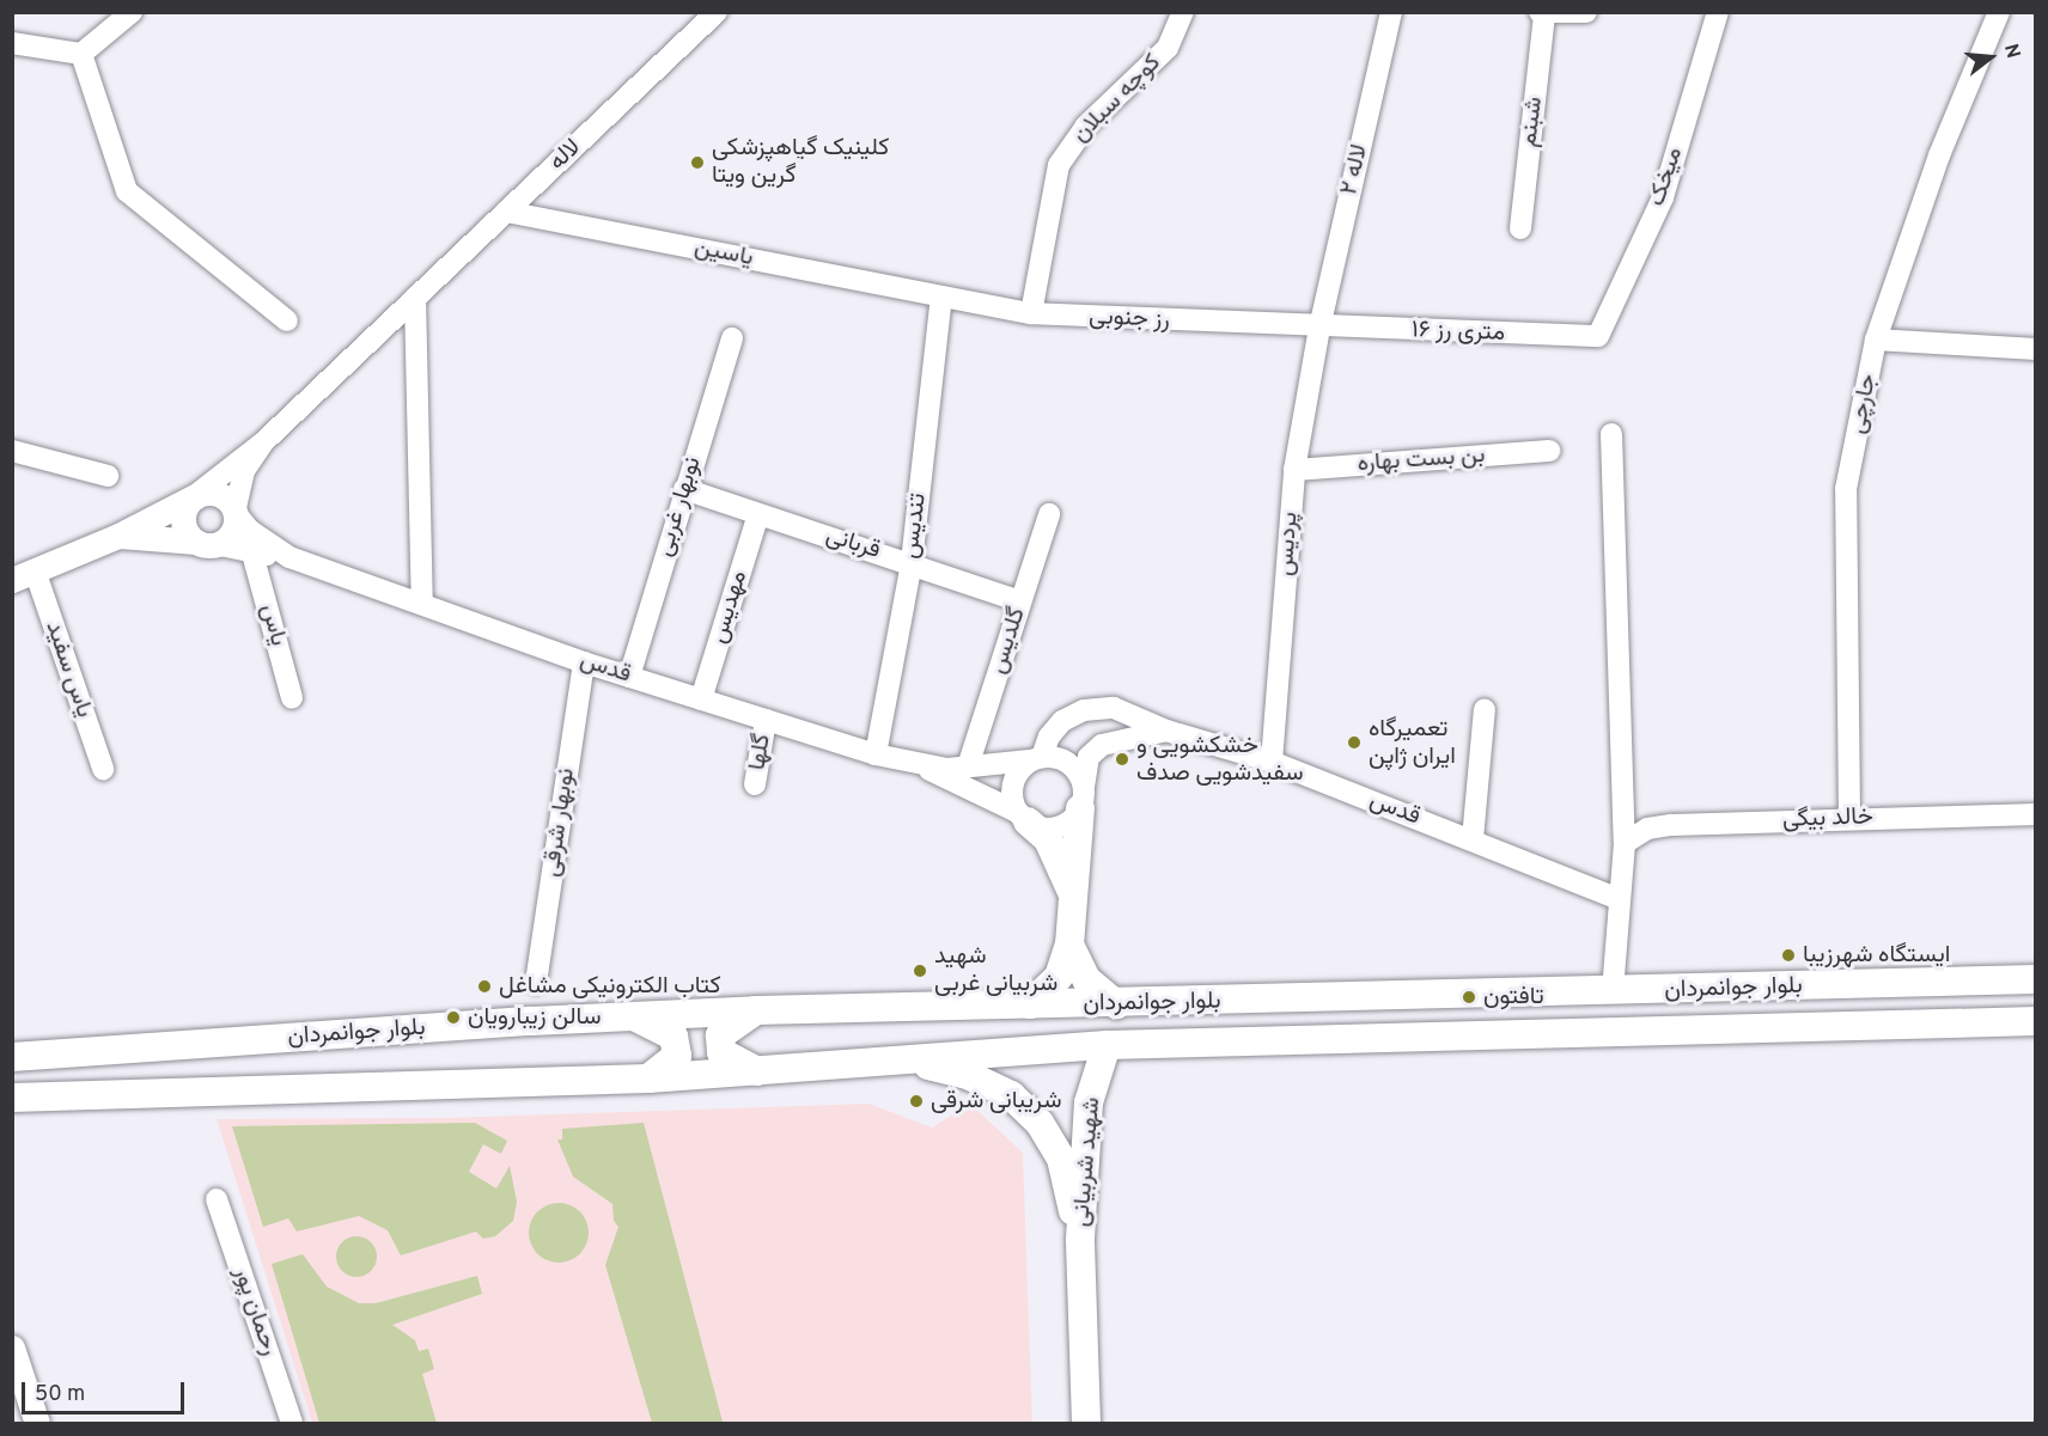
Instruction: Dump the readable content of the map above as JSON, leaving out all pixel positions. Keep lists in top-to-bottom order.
{
  "streets": {
    "main road": ["بلوار جوانمردان", "شهید شربیانی"],
    "street": [
      "کوچه سبلان",
      "شبنم",
      "لاله",
      "لاله ۲",
      "میخک",
      "یاسین",
      "رز جنوبی",
      "۱۶ متری رز",
      "جارچی",
      "بن بست بهاره",
      "نوبهار غربی",
      "تندیس",
      "قربانی",
      "پردیس",
      "مهدیس",
      "یاس",
      "گلدیس",
      "قدس",
      "یاس سفید",
      "گلها",
      "خالد بیگی",
      "نوبهار شرقی",
      "رحمان پور"
    ]
  },
  "crossings": [
    ["کوچه سبلان", "رز جنوبی"],
    ["لاله", "یاسین"],
    ["لاله", "قدس"],
    ["لاله ۲", "رز جنوبی"],
    ["لاله ۲", "۱۶ متری رز"],
    ["لاله ۲", "پردیس"],
    ["میخک", "۱۶ متری رز"],
    ["یاسین", "رز جنوبی"],
    ["یاسین", "تندیس"],
    ["رز جنوبی", "۱۶ متری رز"],
    ["رز جنوبی", "تندیس"],
    ["رز جنوبی", "پردیس"],
    ["۱۶ متری رز", "پردیس"],
    ["جارچی", "خالد بیگی"],
    ["بن بست بهاره", "پردیس"],
    ["نوبهار غربی", "قربانی"],
    ["نوبهار غربی", "قدس"],
    ["تندیس", "قربانی"],
    ["تندیس", "قدس"],
    ["قربانی", "مهدیس"],
    ["قربانی", "گلدیس"],
    ["پردیس", "قدس"],
    ["مهدیس", "قدس"],
    ["یاس", "قدس"],
    ["گلدیس", "قدس"],
    ["قدس", "گلها"],
    ["قدس", "نوبهار شرقی"],
    ["بلوار جوانمردان", "شهید شربیانی"]
  ],
  "places": [
    "کلینیک گیاهپزشکی گرین ویتا",
    "تعمیرگاه ایران ژاپن",
    "خشکشویی و سفیدشویی صدف",
    "ایستگاه شهرزیبا",
    "شهید شربیانی غربی",
    "کتاب الکترونیکی مشاغل",
    "تافتون",
    "سالن زیبارویان",
    "شریبانی شرقی"
  ],
  "scale_bar": "50 m",
  "north": "right"
}
